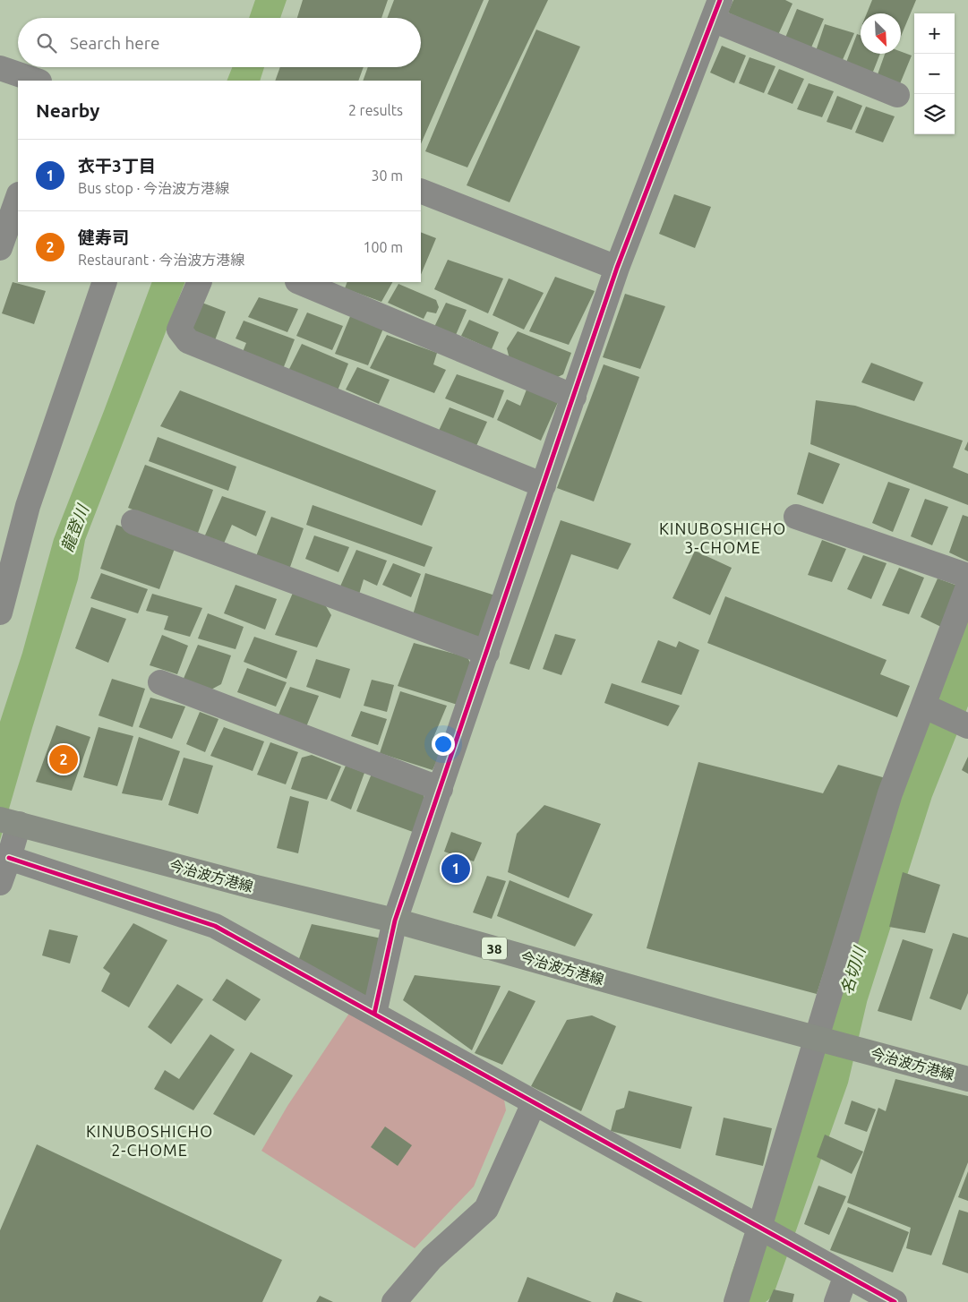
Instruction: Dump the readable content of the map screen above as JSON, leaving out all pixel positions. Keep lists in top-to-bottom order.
{
  "streets": {
    "main road": ["今治波方港線", "38"]
  },
  "districts": ["KINUBOSHICHO 3-CHOME", "KINUBOSHICHO 2-CHOME"],
  "water": ["龍登川", "名切川"],
  "north": "bottom right",
  "page": {
    "map_buttons": ["+", "−"],
    "search": "Search here",
    "heading": ["Nearby", "2 results"],
    "list": [
      {
        "mark": "1",
        "name": "衣干3丁目",
        "note": "Bus stop · 今治波方港線",
        "value": "30 m"
      },
      {
        "mark": "2",
        "name": "健寿司",
        "note": "Restaurant · 今治波方港線",
        "value": "100 m"
      }
    ],
    "pins": ["2", "1"]
  }
}
